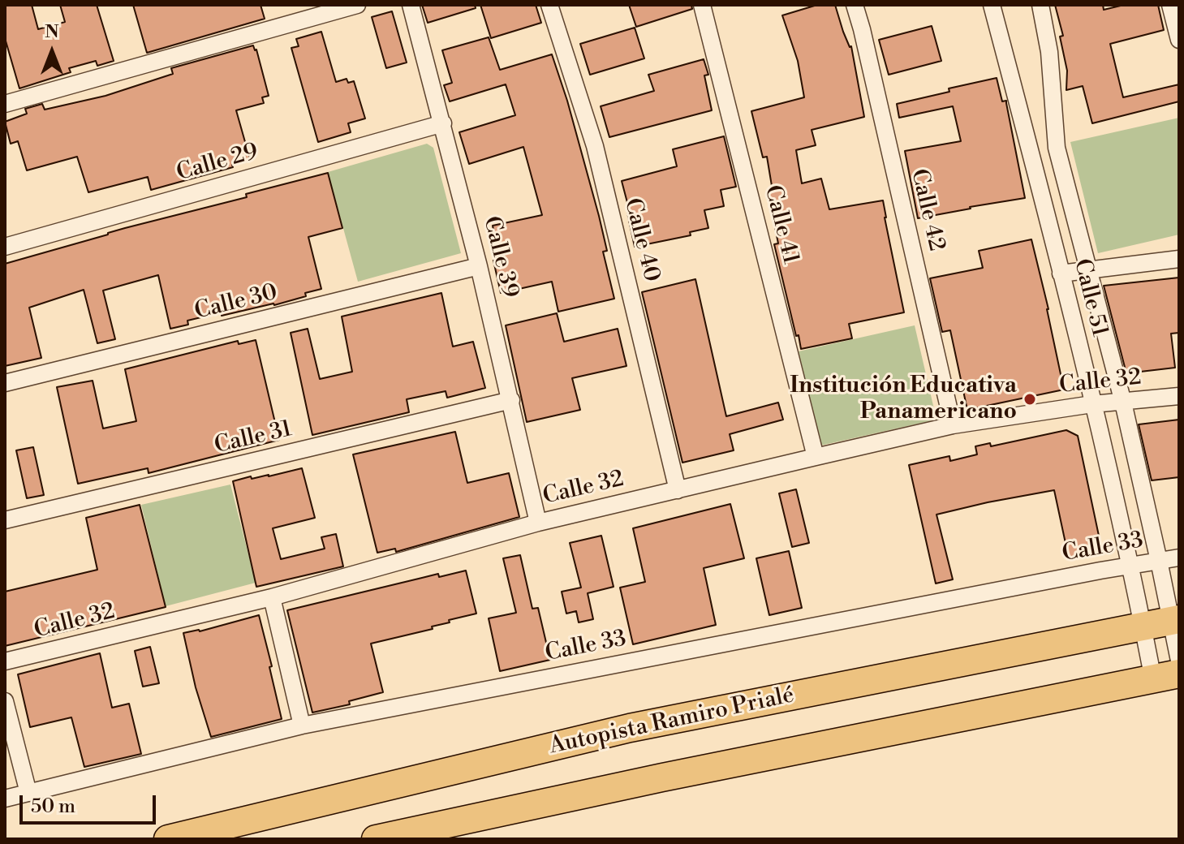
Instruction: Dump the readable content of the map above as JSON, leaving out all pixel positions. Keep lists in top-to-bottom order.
{
  "streets": {
    "highway": ["Autopista Ramiro Prialé"],
    "street": [
      "Calle 29",
      "Calle 42",
      "Calle 41",
      "Calle 40",
      "Calle 39",
      "Calle 51",
      "Calle 30",
      "Calle 32",
      "Calle 31",
      "Calle 33"
    ]
  },
  "crossings": [
    ["Calle 29", "Calle 39"],
    ["Calle 42", "Calle 32"],
    ["Calle 41", "Calle 32"],
    ["Calle 40", "Calle 32"],
    ["Calle 39", "Calle 30"],
    ["Calle 39", "Calle 32"],
    ["Calle 39", "Calle 31"],
    ["Calle 51", "Calle 32"],
    ["Calle 51", "Calle 33"],
    ["Calle 51", "Autopista Ramiro Prialé"]
  ],
  "places": ["Institución Educativa Panamericano"],
  "scale_bar": "50 m",
  "north": "top"
}
